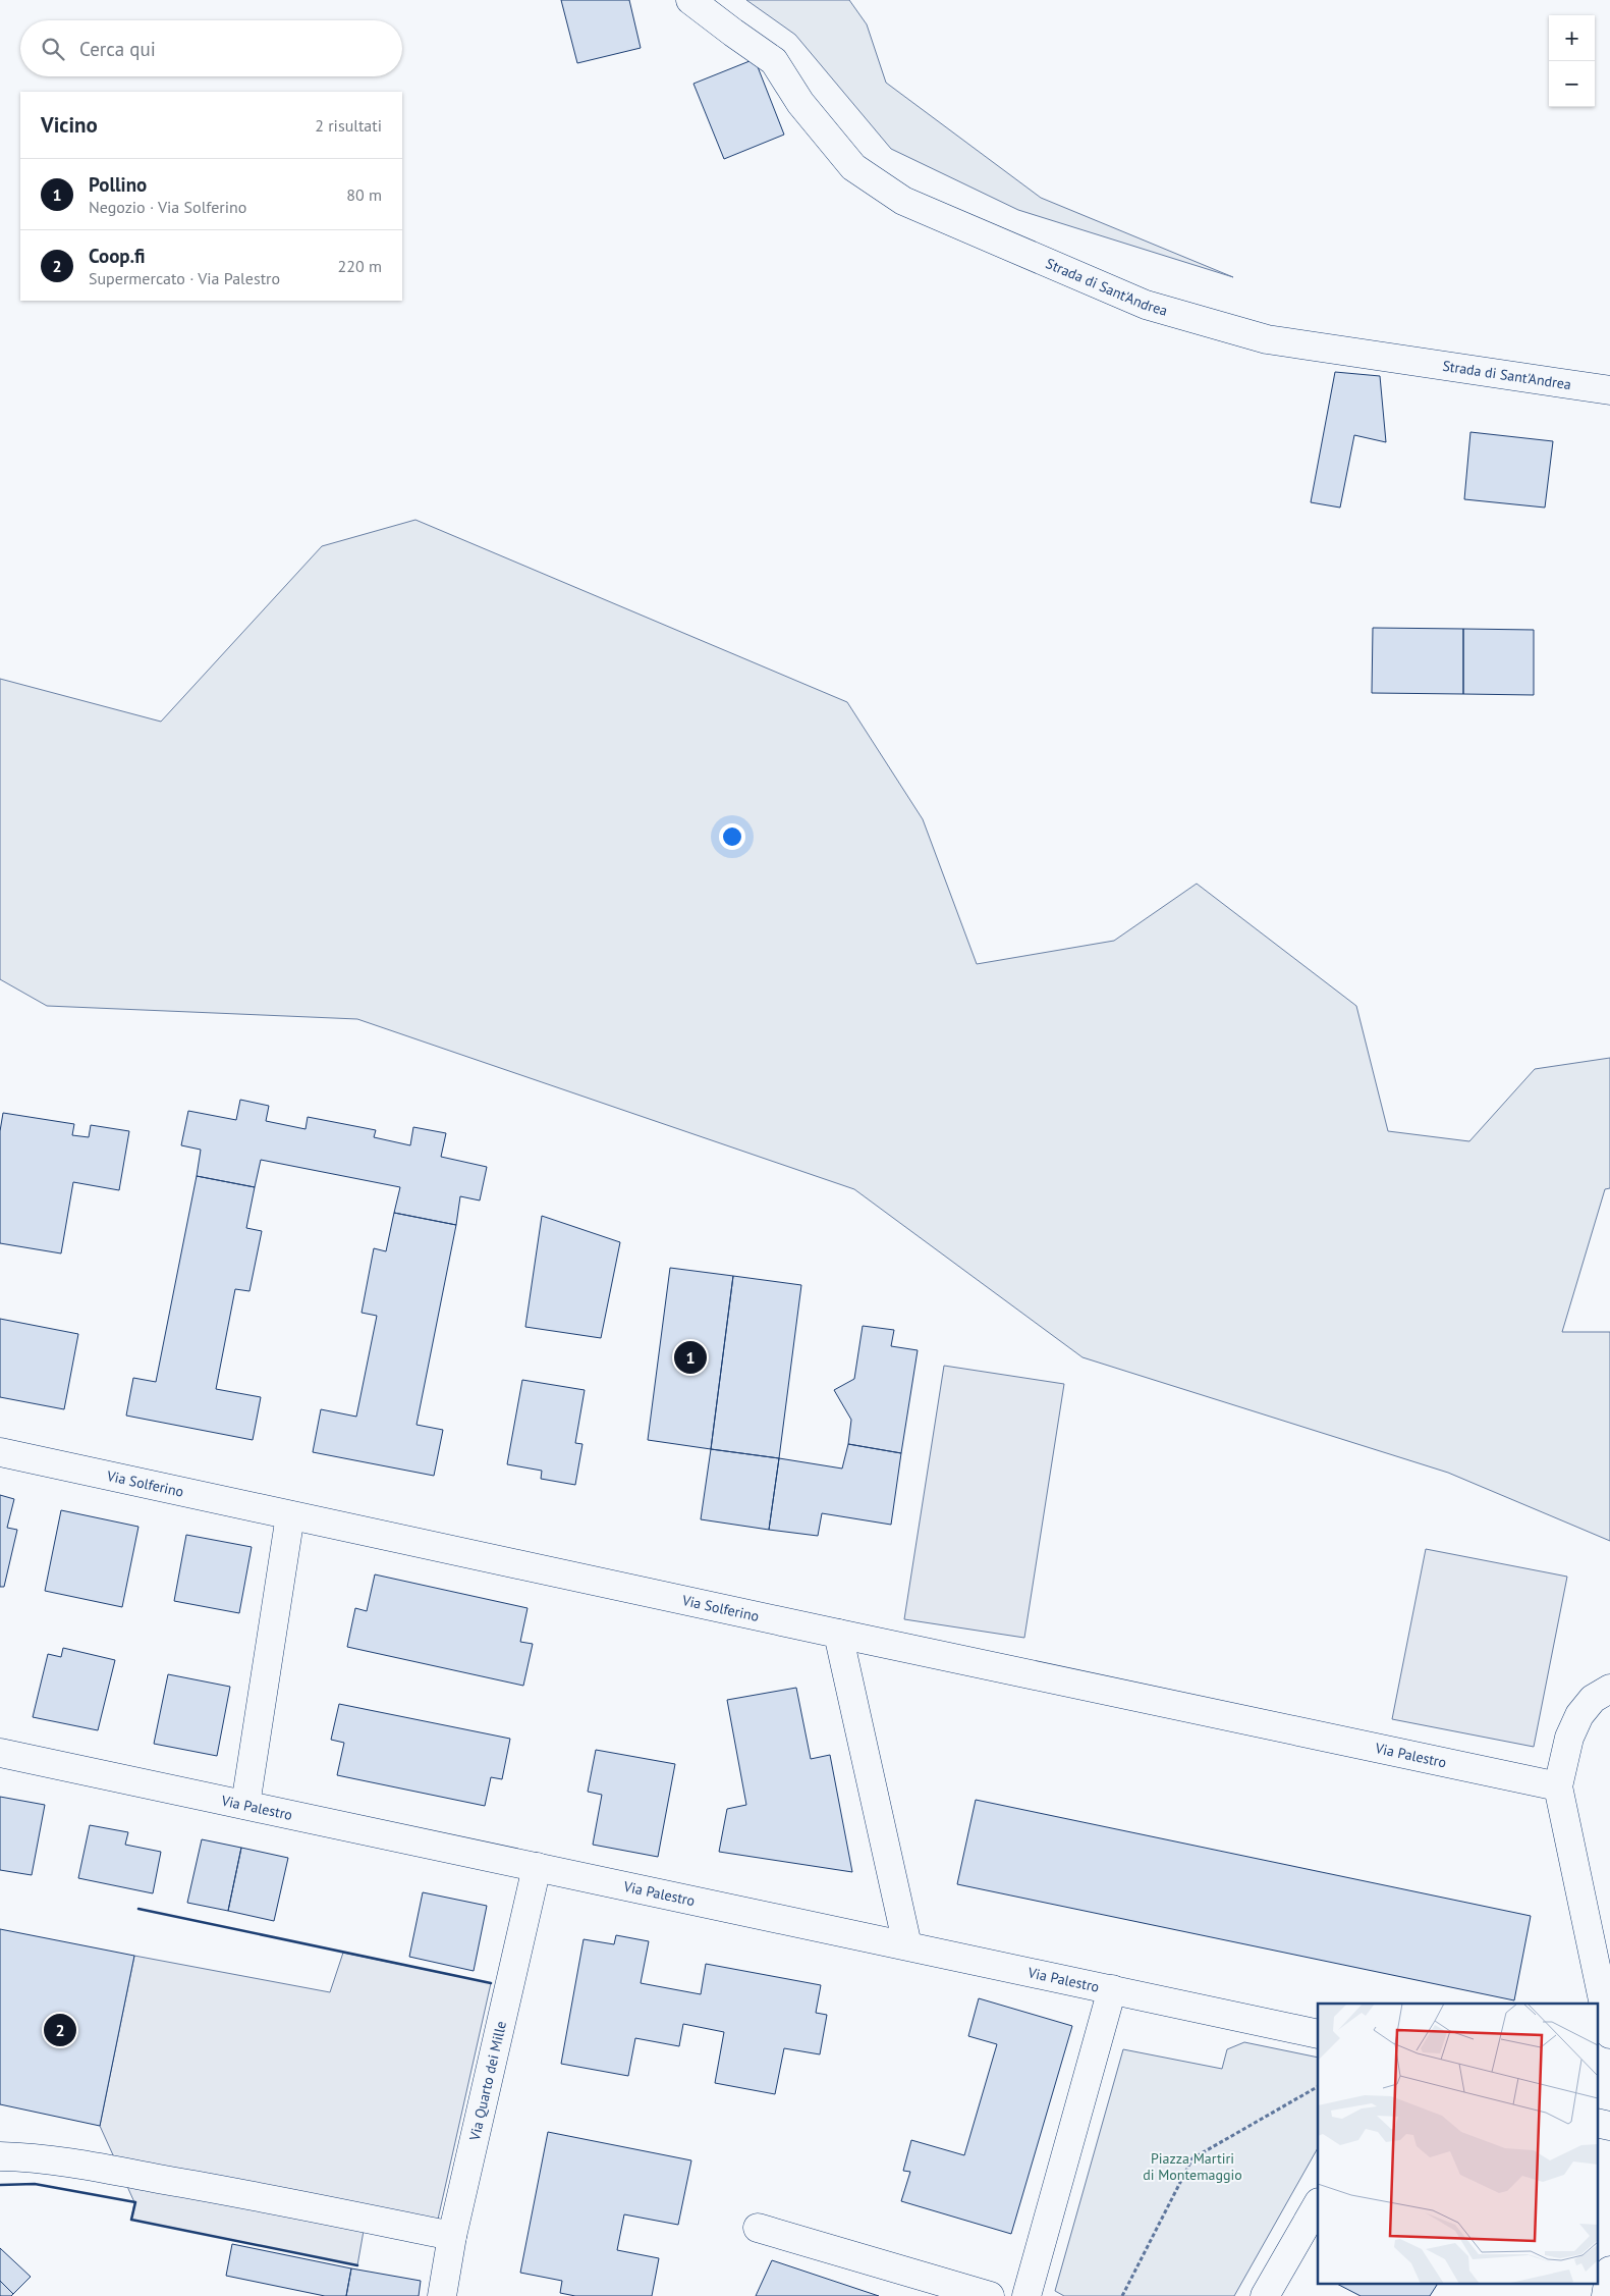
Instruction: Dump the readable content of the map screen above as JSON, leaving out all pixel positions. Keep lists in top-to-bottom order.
{
  "streets": {
    "street": [
      "Strada di Sant'Andrea",
      "Via Solferino",
      "Via Palestro",
      "Via Quarto dei Mille"
    ]
  },
  "crossings": [
    ["Via Solferino", "Via Palestro"],
    ["Via Palestro", "Via Quarto dei Mille"]
  ],
  "parks": ["Piazza Martiri di Montemaggio"],
  "page": {
    "map_buttons": ["+", "−"],
    "search": "Cerca qui",
    "heading": ["Vicino", "2 risultati"],
    "list": [
      {
        "mark": "1",
        "name": "Pollino",
        "note": "Negozio · Via Solferino",
        "value": "80 m"
      },
      {
        "mark": "2",
        "name": "Coop.fi",
        "note": "Supermercato · Via Palestro",
        "value": "220 m"
      }
    ],
    "pins": ["1", "2"]
  }
}
